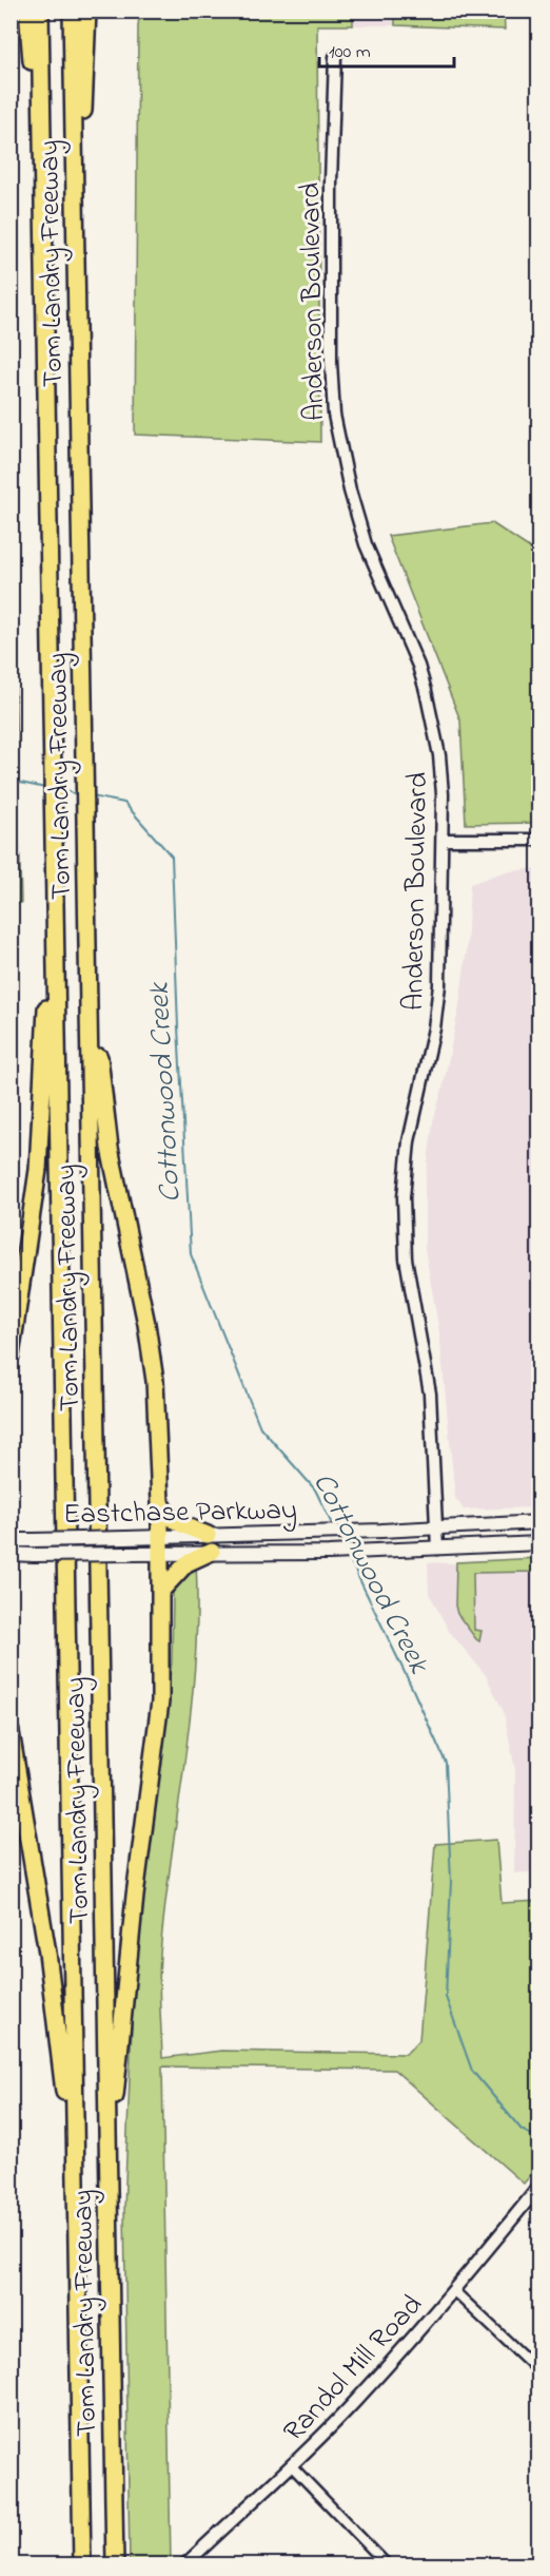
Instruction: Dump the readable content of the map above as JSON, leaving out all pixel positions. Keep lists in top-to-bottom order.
{
  "streets": {
    "highway": ["Tom Landry Freeway"],
    "main road": ["Eastchase Parkway"],
    "street": ["Anderson Boulevard", "Randol Mill Road"]
  },
  "crossings": [
    ["Anderson Boulevard", "Eastchase Parkway"]
  ],
  "water": ["Cottonwood Creek"],
  "scale_bar": "100 m"
}
